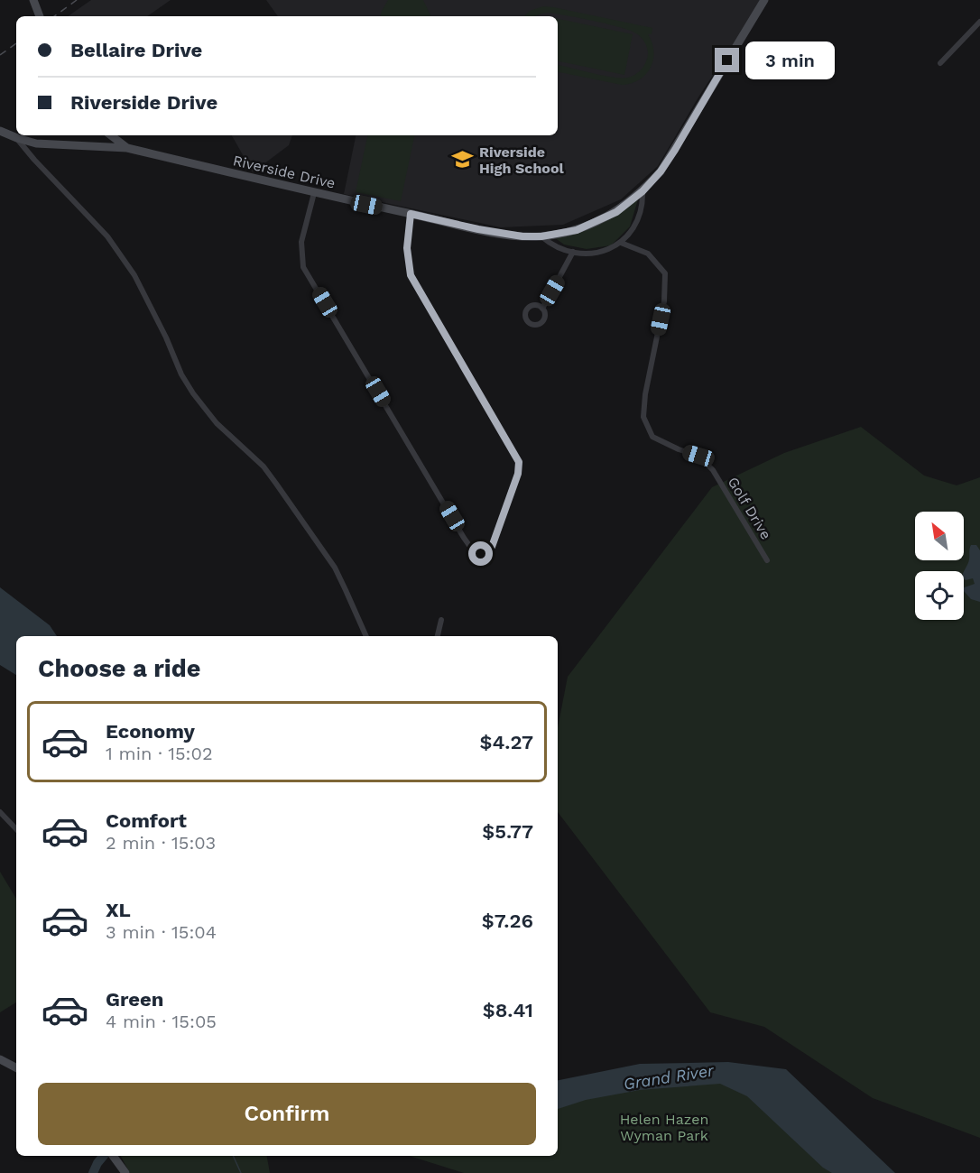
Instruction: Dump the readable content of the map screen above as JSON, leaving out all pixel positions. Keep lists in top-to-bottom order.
{
  "streets": {
    "main road": ["Riverside Drive"],
    "street": ["Golf Drive"]
  },
  "water": ["Grand River"],
  "parks": ["Helen Hazen Wyman Park"],
  "places": {
    "school or university": ["Riverside High School"]
  },
  "north": "top left",
  "page": {
    "banner": ["Bellaire Drive", "Riverside Drive"],
    "bubble": "3 min",
    "heading": "Choose a ride",
    "list": [
      {
        "name": "Economy",
        "note": "1 min · 15:02",
        "value": "$4.27"
      },
      {
        "name": "Comfort",
        "note": "2 min · 15:03",
        "value": "$5.77"
      },
      {
        "name": "XL",
        "note": "3 min · 15:04",
        "value": "$7.26"
      },
      {
        "name": "Green",
        "note": "4 min · 15:05",
        "value": "$8.41"
      }
    ],
    "buttons": "Confirm"
  }
}
